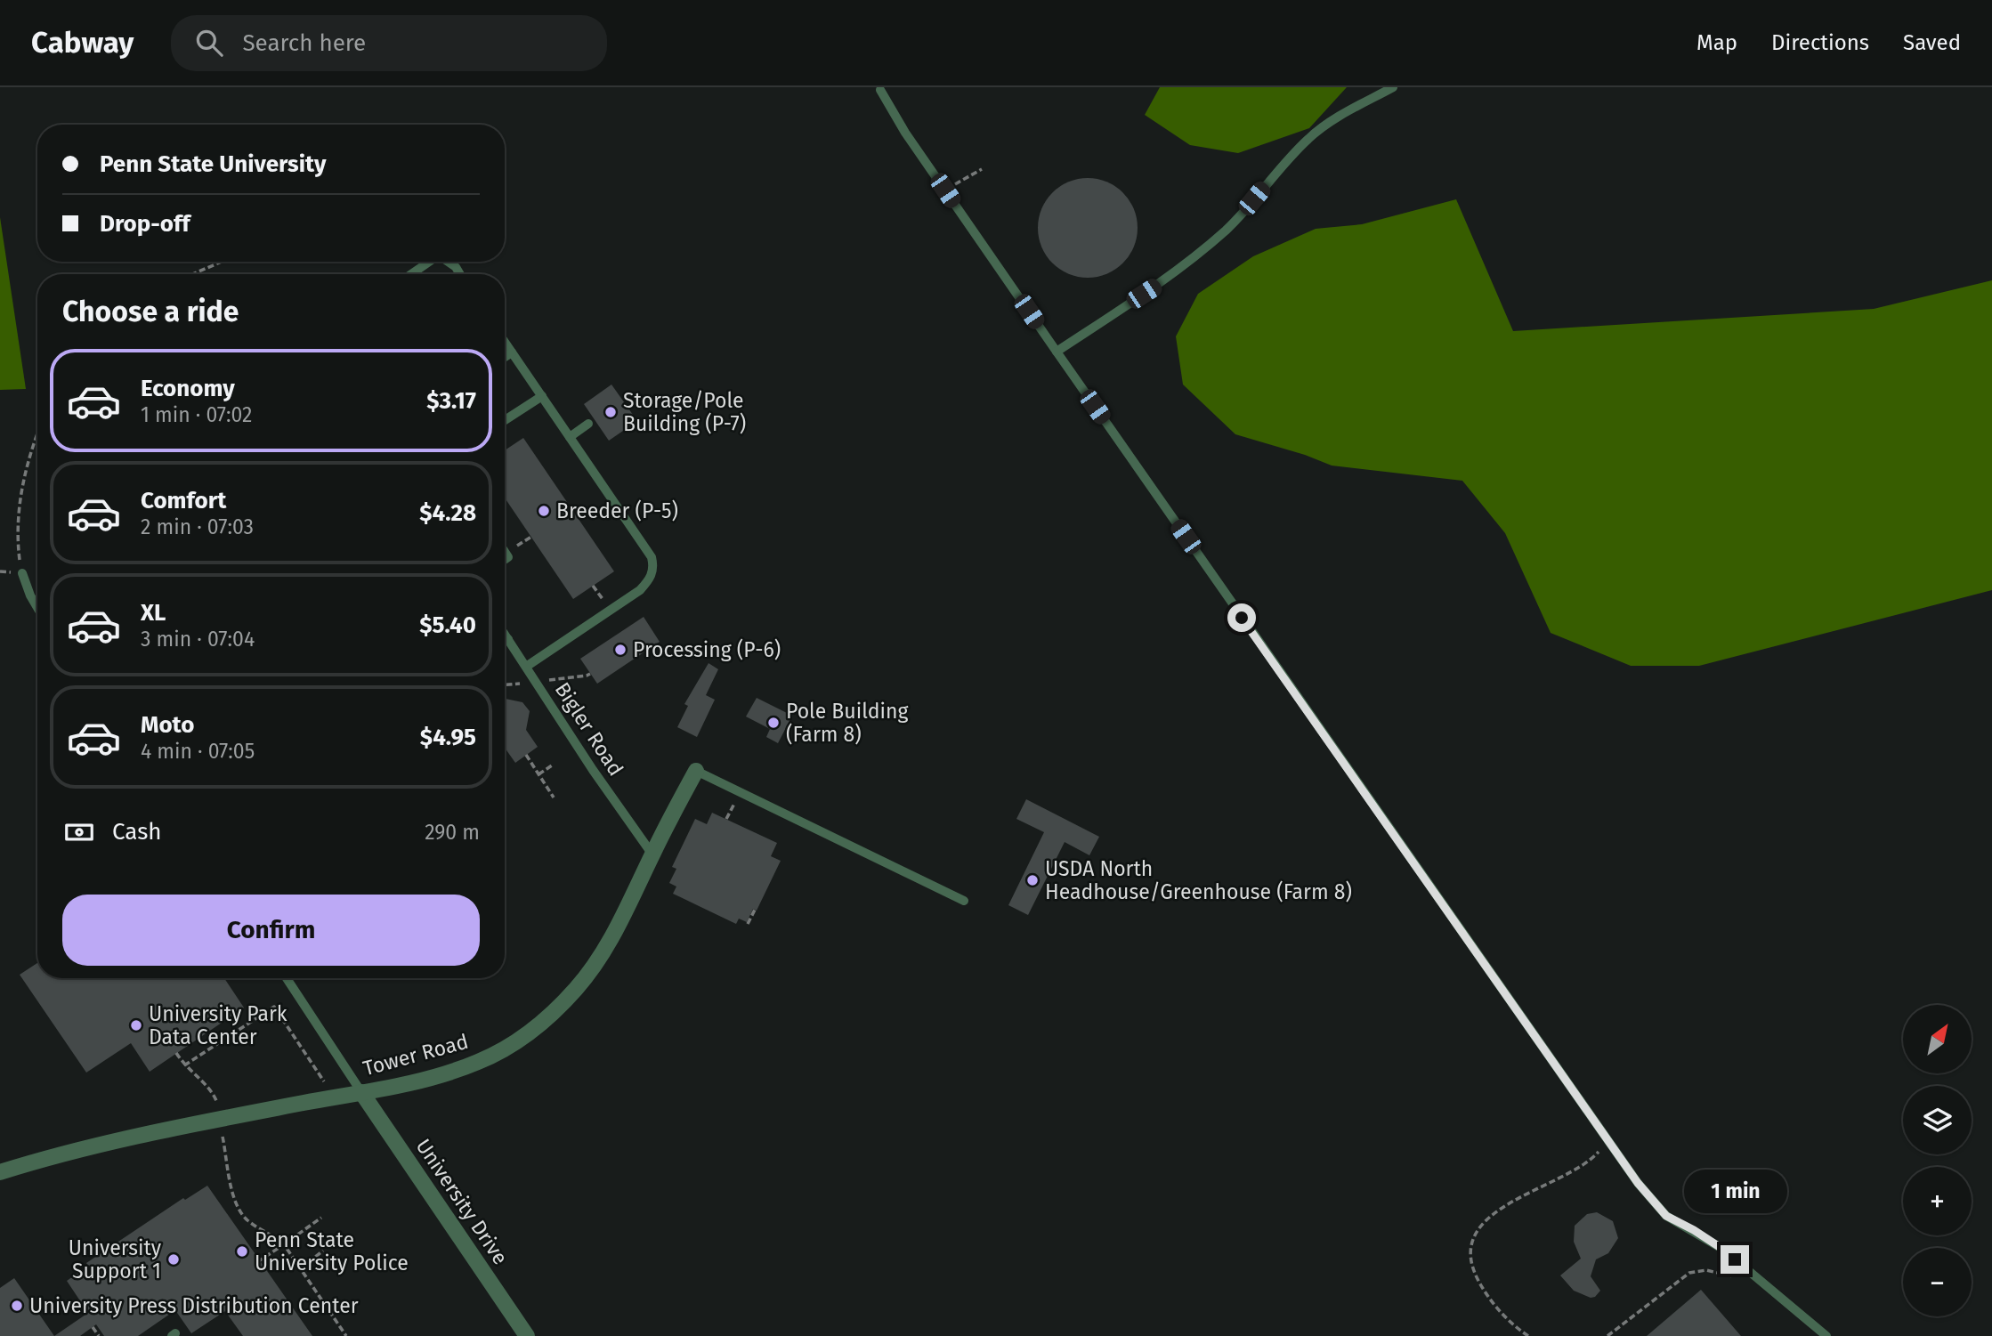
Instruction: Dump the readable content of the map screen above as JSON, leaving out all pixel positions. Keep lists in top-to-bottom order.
{
  "streets": {
    "street": ["Tower Road", "University Drive"],
    "lane": ["Bigler Road"]
  },
  "crossings": [
    ["Bigler Road", "Tower Road"],
    ["Tower Road", "University Drive"]
  ],
  "places": [
    "Storage/Pole Building (P-7)",
    "Breeder (P-5)",
    "Processing (P-6)",
    "Pole Building (Farm 8)",
    "USDA North Headhouse/Greenhouse (Farm 8)",
    "University Park Data Center",
    "Penn State University Police",
    "University Support 1",
    "University Press Distribution Center"
  ],
  "north": "top right",
  "page": {
    "header": "Cabway",
    "search": "Search here",
    "nav": ["Map", "Directions", "Saved"],
    "banner": ["Penn State University", "Drop-off"],
    "heading": "Choose a ride",
    "list": [
      {
        "name": "Economy",
        "note": "1 min · 07:02",
        "value": "$3.17"
      },
      {
        "name": "Comfort",
        "note": "2 min · 07:03",
        "value": "$4.28"
      },
      {
        "name": "XL",
        "note": "3 min · 07:04",
        "value": "$5.40"
      },
      {
        "name": "Moto",
        "note": "4 min · 07:05",
        "value": "$4.95"
      }
    ],
    "pay": ["Cash", "290 m"],
    "buttons": "Confirm",
    "map_buttons": ["+", "−"],
    "bubble": "1 min"
  }
}
